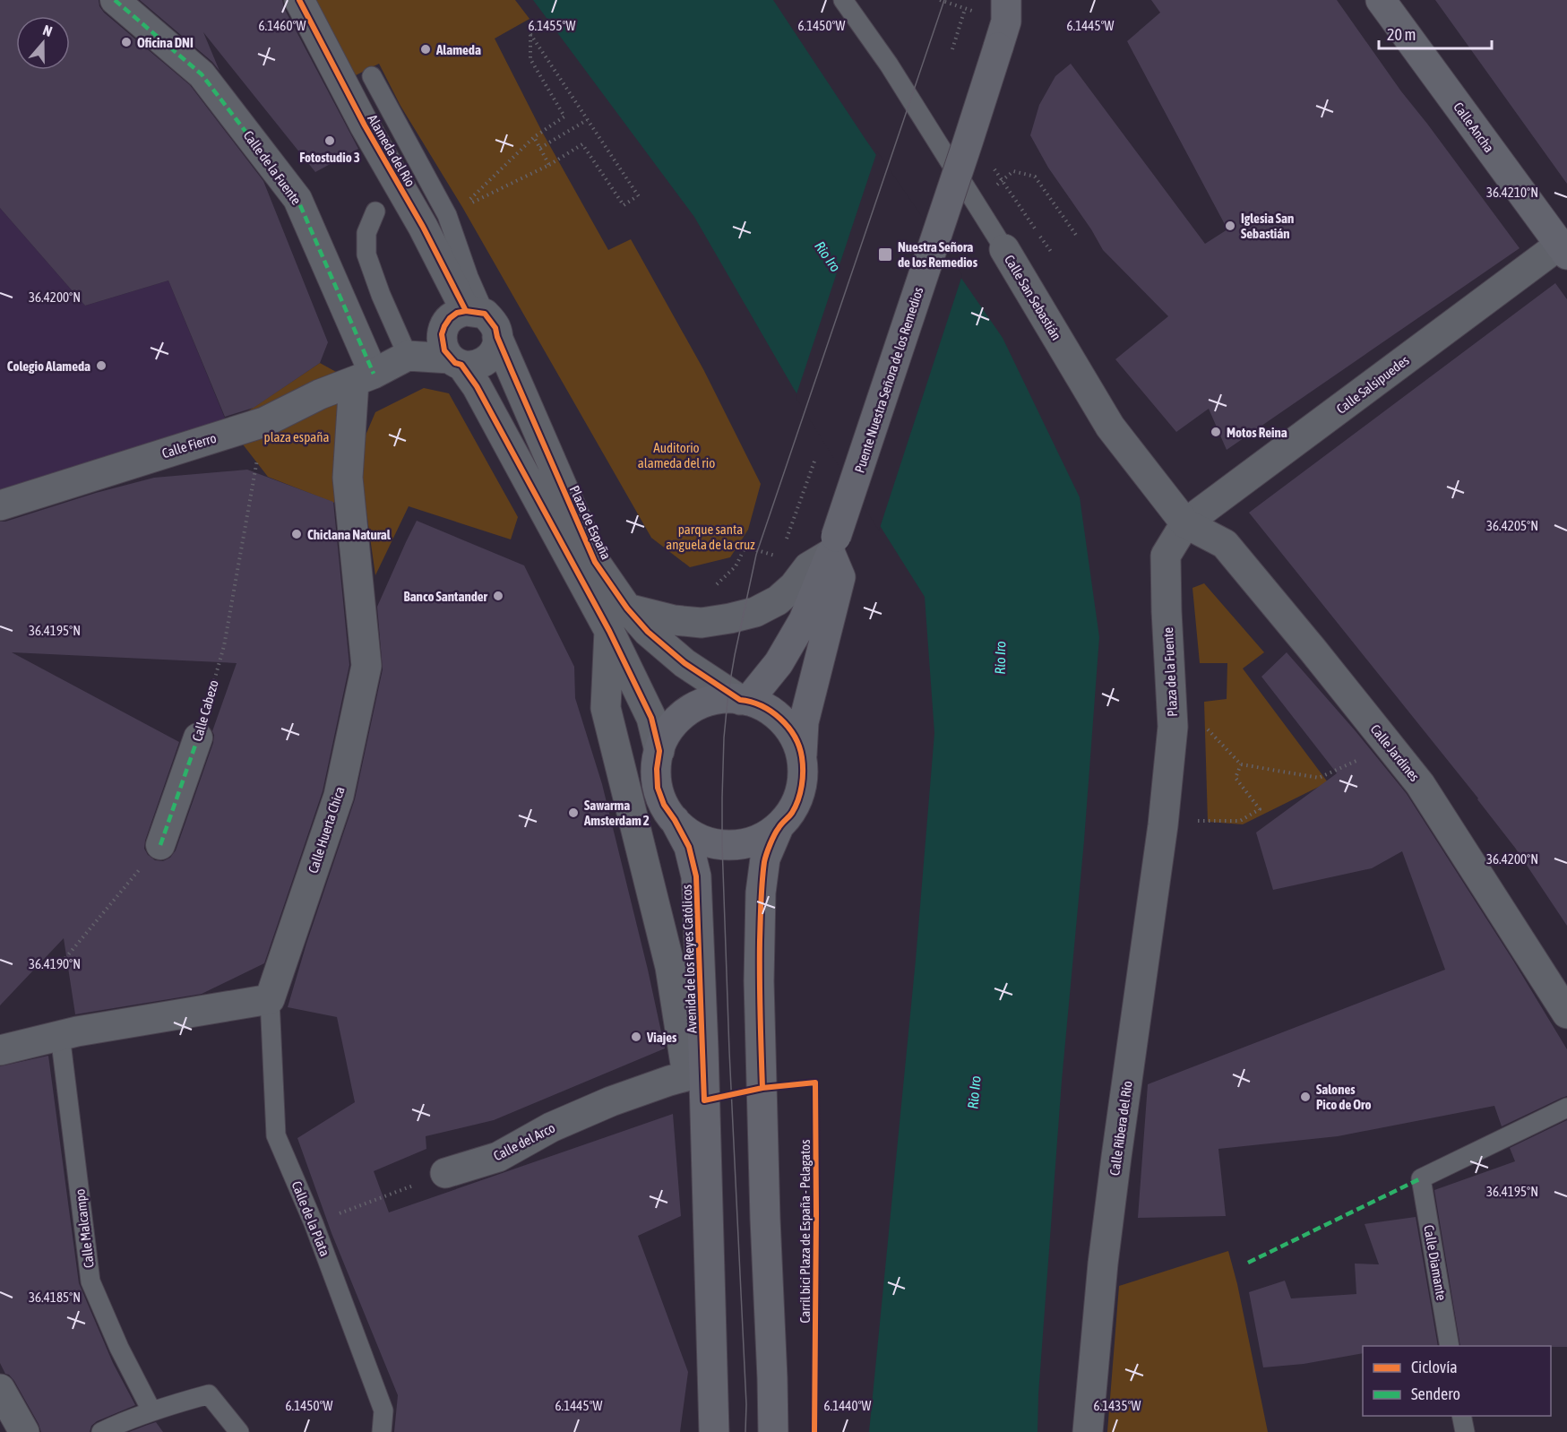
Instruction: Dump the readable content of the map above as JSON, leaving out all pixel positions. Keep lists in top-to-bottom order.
{
  "streets": {
    "main road": ["Calle Ancha", "Puente Nuestra Señora de los Remedios", "Avenida de los Reyes Católicos"],
    "street": [
      "Alameda del Río",
      "Calle de la Fuente",
      "Calle San Sebastián",
      "Calle Salsipuedes",
      "Calle Fierro",
      "Plaza de España",
      "Plaza de la Fuente",
      "Calle Cabezo",
      "Calle Jardines",
      "Calle Huerta Chica",
      "Calle Ribera del Río",
      "Calle del Arco"
    ],
    "lane": ["Calle de la Plata", "Calle Malcampo", "Calle Diamante"],
    "cycle path": ["Carril bici Plaza de España - Pelagatos"]
  },
  "crossings": [
    ["Calle Ancha", "Calle Salsipuedes"],
    ["Alameda del Río", "Plaza de España"],
    ["Calle de la Fuente", "Calle Fierro"],
    ["Calle de la Fuente", "Calle Huerta Chica"],
    ["Calle San Sebastián", "Calle Salsipuedes"],
    ["Calle San Sebastián", "Plaza de la Fuente"],
    ["Calle San Sebastián", "Calle Jardines"],
    ["Calle Salsipuedes", "Plaza de la Fuente"],
    ["Calle Salsipuedes", "Calle Jardines"],
    ["Calle Fierro", "Calle Cabezo"],
    ["Calle Fierro", "Calle Huerta Chica"],
    ["Plaza de España", "Avenida de los Reyes Católicos"],
    ["Plaza de la Fuente", "Calle Jardines"],
    ["Plaza de la Fuente", "Calle Ribera del Río"],
    ["Calle Huerta Chica", "Calle de la Plata"],
    ["Avenida de los Reyes Católicos", "Calle del Arco"]
  ],
  "water": ["Rio Iro"],
  "parks": ["plaza españa", "Auditorio alameda del rio", "parque santa anguela de la cruz"],
  "places": {
    "other": [
      "Oficina DNI",
      "Alameda",
      "Fotostudio 3",
      "Iglesia San Sebastián",
      "Colegio Alameda",
      "Motos Reina",
      "Chiclana Natural",
      "Banco Santander",
      "Sawarma Amsterdam 2",
      "Viajes",
      "Salones Pico de Oro"
    ],
    "transit": ["Nuestra Señora de los Remedios"]
  },
  "legend": ["Ciclovía", "Sendero"],
  "scale_bar": "20 m",
  "north": "top",
  "coordinates": [
    "6.1460°W",
    "6.1455°W",
    "6.1450°W",
    "6.1445°W",
    "36.4210°N",
    "36.4200°N",
    "36.4205°N",
    "36.4195°N",
    "36.4190°N",
    "36.4185°N",
    "6.1440°W",
    "6.1435°W"
  ]
}
